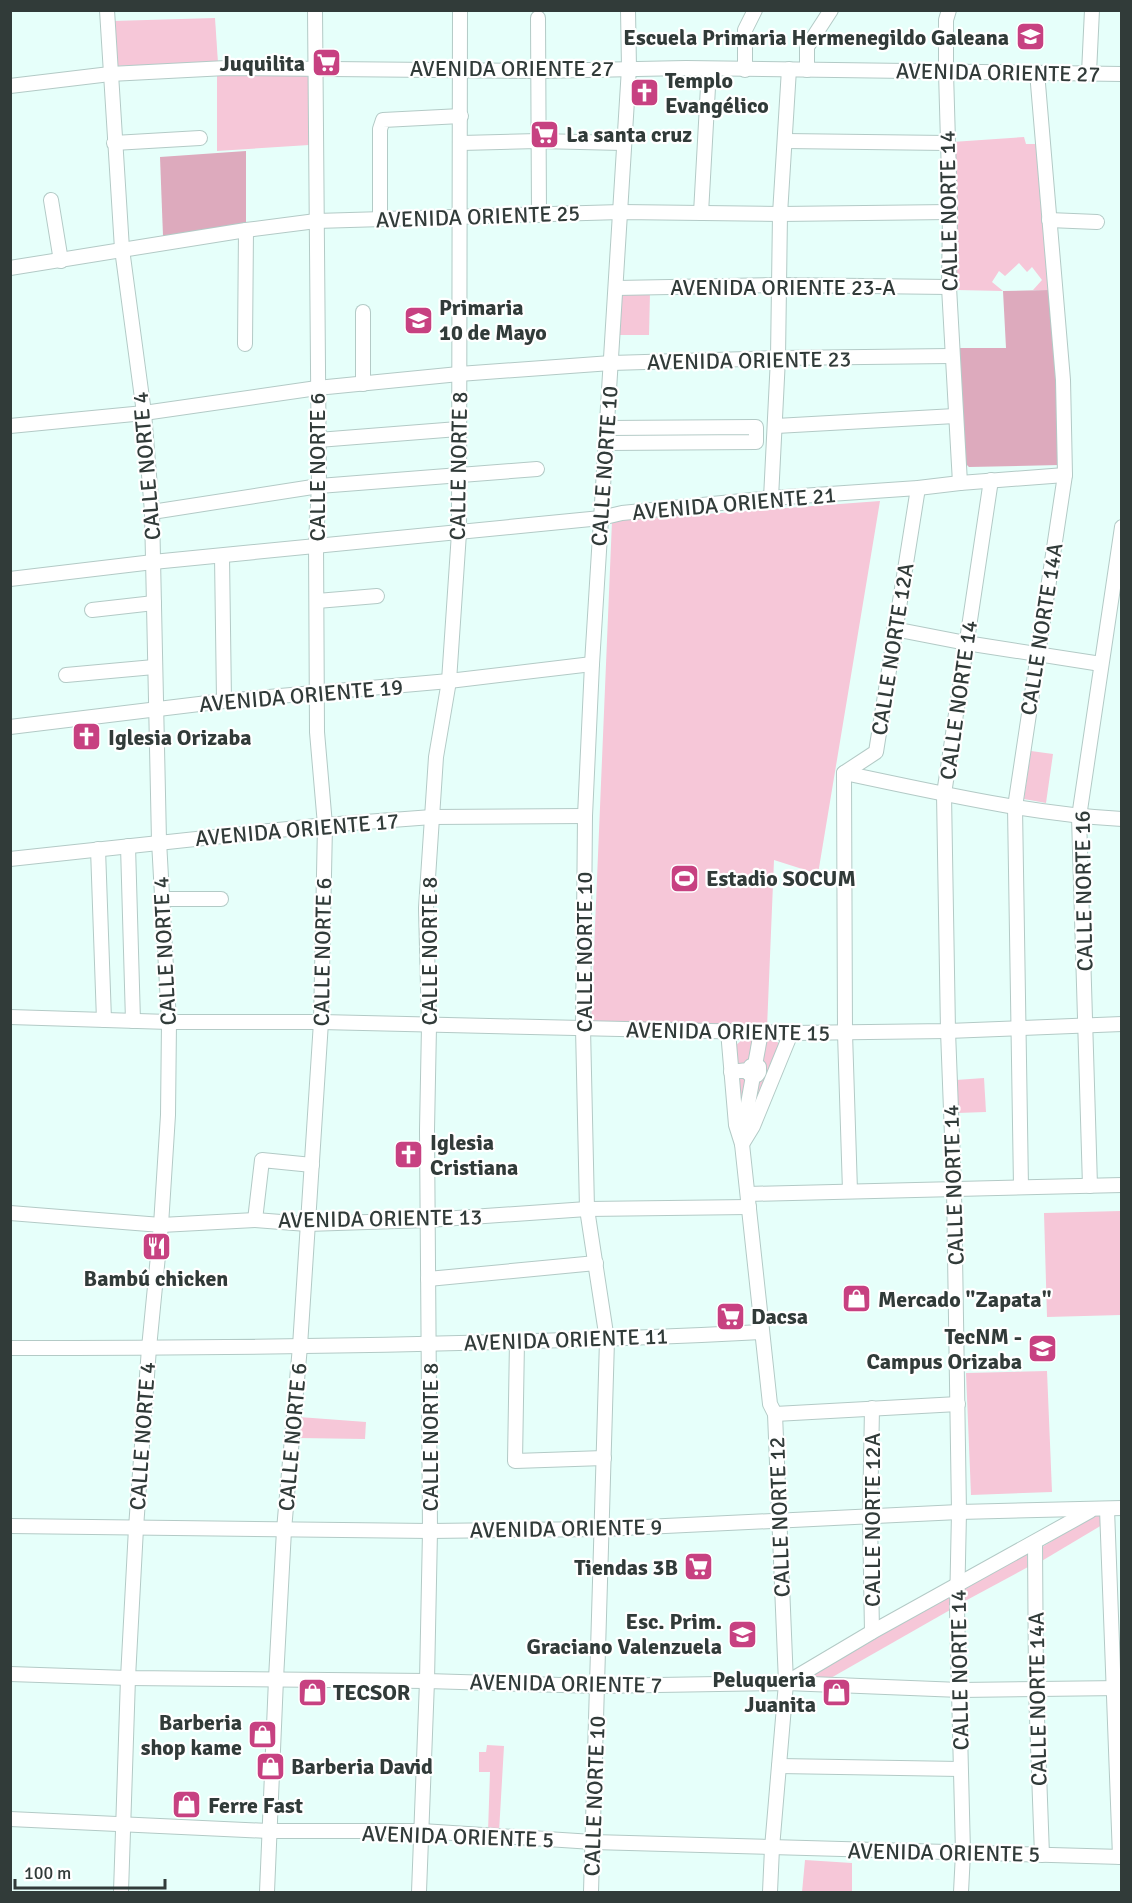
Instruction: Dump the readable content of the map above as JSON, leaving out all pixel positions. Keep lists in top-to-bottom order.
{
  "streets": {
    "street": [
      "AVENIDA ORIENTE 27",
      "CALLE NORTE 14",
      "AVENIDA ORIENTE 25",
      "AVENIDA ORIENTE 23-A",
      "AVENIDA ORIENTE 23",
      "CALLE NORTE 4",
      "CALLE NORTE 8",
      "CALLE NORTE 10",
      "CALLE NORTE 6",
      "AVENIDA ORIENTE 21",
      "CALLE NORTE 14A",
      "CALLE NORTE 12A",
      "AVENIDA ORIENTE 19",
      "AVENIDA ORIENTE 17",
      "CALLE NORTE 16",
      "AVENIDA ORIENTE 15",
      "AVENIDA ORIENTE 13",
      "AVENIDA ORIENTE 11",
      "CALLE NORTE 12",
      "AVENIDA ORIENTE 9",
      "AVENIDA ORIENTE 7",
      "AVENIDA ORIENTE 5"
    ]
  },
  "crossings": [
    ["AVENIDA ORIENTE 27", "CALLE NORTE 14"],
    ["AVENIDA ORIENTE 27", "CALLE NORTE 4"],
    ["AVENIDA ORIENTE 27", "CALLE NORTE 8"],
    ["AVENIDA ORIENTE 27", "CALLE NORTE 10"],
    ["AVENIDA ORIENTE 27", "CALLE NORTE 6"],
    ["AVENIDA ORIENTE 27", "CALLE NORTE 14A"],
    ["CALLE NORTE 14", "AVENIDA ORIENTE 25"],
    ["CALLE NORTE 14", "AVENIDA ORIENTE 23-A"],
    ["CALLE NORTE 14", "AVENIDA ORIENTE 23"],
    ["CALLE NORTE 14", "AVENIDA ORIENTE 21"],
    ["CALLE NORTE 14", "AVENIDA ORIENTE 15"],
    ["CALLE NORTE 14", "AVENIDA ORIENTE 13"],
    ["CALLE NORTE 14", "AVENIDA ORIENTE 9"],
    ["CALLE NORTE 14", "AVENIDA ORIENTE 7"],
    ["CALLE NORTE 14", "AVENIDA ORIENTE 5"],
    ["AVENIDA ORIENTE 25", "CALLE NORTE 4"],
    ["AVENIDA ORIENTE 25", "CALLE NORTE 8"],
    ["AVENIDA ORIENTE 25", "CALLE NORTE 10"],
    ["AVENIDA ORIENTE 25", "CALLE NORTE 6"],
    ["AVENIDA ORIENTE 23-A", "CALLE NORTE 10"],
    ["AVENIDA ORIENTE 23", "CALLE NORTE 4"],
    ["AVENIDA ORIENTE 23", "CALLE NORTE 8"],
    ["AVENIDA ORIENTE 23", "CALLE NORTE 10"],
    ["AVENIDA ORIENTE 23", "CALLE NORTE 6"],
    ["CALLE NORTE 4", "AVENIDA ORIENTE 21"],
    ["CALLE NORTE 4", "AVENIDA ORIENTE 19"],
    ["CALLE NORTE 4", "AVENIDA ORIENTE 17"],
    ["CALLE NORTE 4", "AVENIDA ORIENTE 15"],
    ["CALLE NORTE 4", "AVENIDA ORIENTE 13"],
    ["CALLE NORTE 4", "AVENIDA ORIENTE 11"],
    ["CALLE NORTE 4", "AVENIDA ORIENTE 9"],
    ["CALLE NORTE 4", "AVENIDA ORIENTE 7"],
    ["CALLE NORTE 4", "AVENIDA ORIENTE 5"],
    ["CALLE NORTE 8", "AVENIDA ORIENTE 21"],
    ["CALLE NORTE 8", "AVENIDA ORIENTE 19"],
    ["CALLE NORTE 8", "AVENIDA ORIENTE 17"],
    ["CALLE NORTE 8", "AVENIDA ORIENTE 15"],
    ["CALLE NORTE 8", "AVENIDA ORIENTE 13"],
    ["CALLE NORTE 8", "AVENIDA ORIENTE 11"],
    ["CALLE NORTE 8", "AVENIDA ORIENTE 9"],
    ["CALLE NORTE 8", "AVENIDA ORIENTE 7"],
    ["CALLE NORTE 8", "AVENIDA ORIENTE 5"],
    ["CALLE NORTE 10", "AVENIDA ORIENTE 21"],
    ["CALLE NORTE 10", "AVENIDA ORIENTE 19"],
    ["CALLE NORTE 10", "AVENIDA ORIENTE 17"],
    ["CALLE NORTE 10", "AVENIDA ORIENTE 15"],
    ["CALLE NORTE 10", "AVENIDA ORIENTE 13"],
    ["CALLE NORTE 10", "AVENIDA ORIENTE 11"],
    ["CALLE NORTE 10", "AVENIDA ORIENTE 9"],
    ["CALLE NORTE 10", "AVENIDA ORIENTE 7"],
    ["CALLE NORTE 10", "AVENIDA ORIENTE 5"],
    ["CALLE NORTE 6", "AVENIDA ORIENTE 21"],
    ["CALLE NORTE 6", "AVENIDA ORIENTE 19"],
    ["CALLE NORTE 6", "AVENIDA ORIENTE 17"],
    ["CALLE NORTE 6", "AVENIDA ORIENTE 15"],
    ["CALLE NORTE 6", "AVENIDA ORIENTE 13"],
    ["CALLE NORTE 6", "AVENIDA ORIENTE 11"],
    ["CALLE NORTE 6", "AVENIDA ORIENTE 9"],
    ["CALLE NORTE 6", "AVENIDA ORIENTE 7"],
    ["CALLE NORTE 6", "AVENIDA ORIENTE 5"],
    ["AVENIDA ORIENTE 21", "CALLE NORTE 14A"],
    ["AVENIDA ORIENTE 21", "CALLE NORTE 12A"],
    ["CALLE NORTE 14A", "AVENIDA ORIENTE 15"],
    ["CALLE NORTE 14A", "AVENIDA ORIENTE 13"],
    ["CALLE NORTE 14A", "AVENIDA ORIENTE 7"],
    ["CALLE NORTE 14A", "AVENIDA ORIENTE 5"],
    ["CALLE NORTE 12A", "AVENIDA ORIENTE 9"],
    ["CALLE NORTE 16", "AVENIDA ORIENTE 15"],
    ["CALLE NORTE 16", "AVENIDA ORIENTE 13"],
    ["AVENIDA ORIENTE 15", "CALLE NORTE 12"],
    ["AVENIDA ORIENTE 13", "CALLE NORTE 12"],
    ["AVENIDA ORIENTE 11", "CALLE NORTE 12"],
    ["CALLE NORTE 12", "AVENIDA ORIENTE 9"],
    ["CALLE NORTE 12", "AVENIDA ORIENTE 7"],
    ["CALLE NORTE 12", "AVENIDA ORIENTE 5"]
  ],
  "places": {
    "school or university": [
      "Escuela Primaria Hermenegildo Galeana",
      "Primaria 10 de Mayo",
      "TecNM - Campus Orizaba",
      "Esc. Prim. Graciano Valenzuela"
    ],
    "supermarket": [
      "Juquilita",
      "La santa cruz",
      "Dacsa",
      "Tiendas 3B"
    ],
    "church": ["Templo Evangélico", "Iglesia Orizaba", "Iglesia Cristiana"],
    "sports": ["Estadio SOCUM"],
    "restaurant": ["Bambú chicken"],
    "shop": [
      "Mercado \"Zapata\"",
      "TECSOR",
      "Peluqueria Juanita",
      "Barberia shop kame",
      "Barberia David",
      "Ferre Fast"
    ]
  },
  "scale_bar": "100 m"
}
